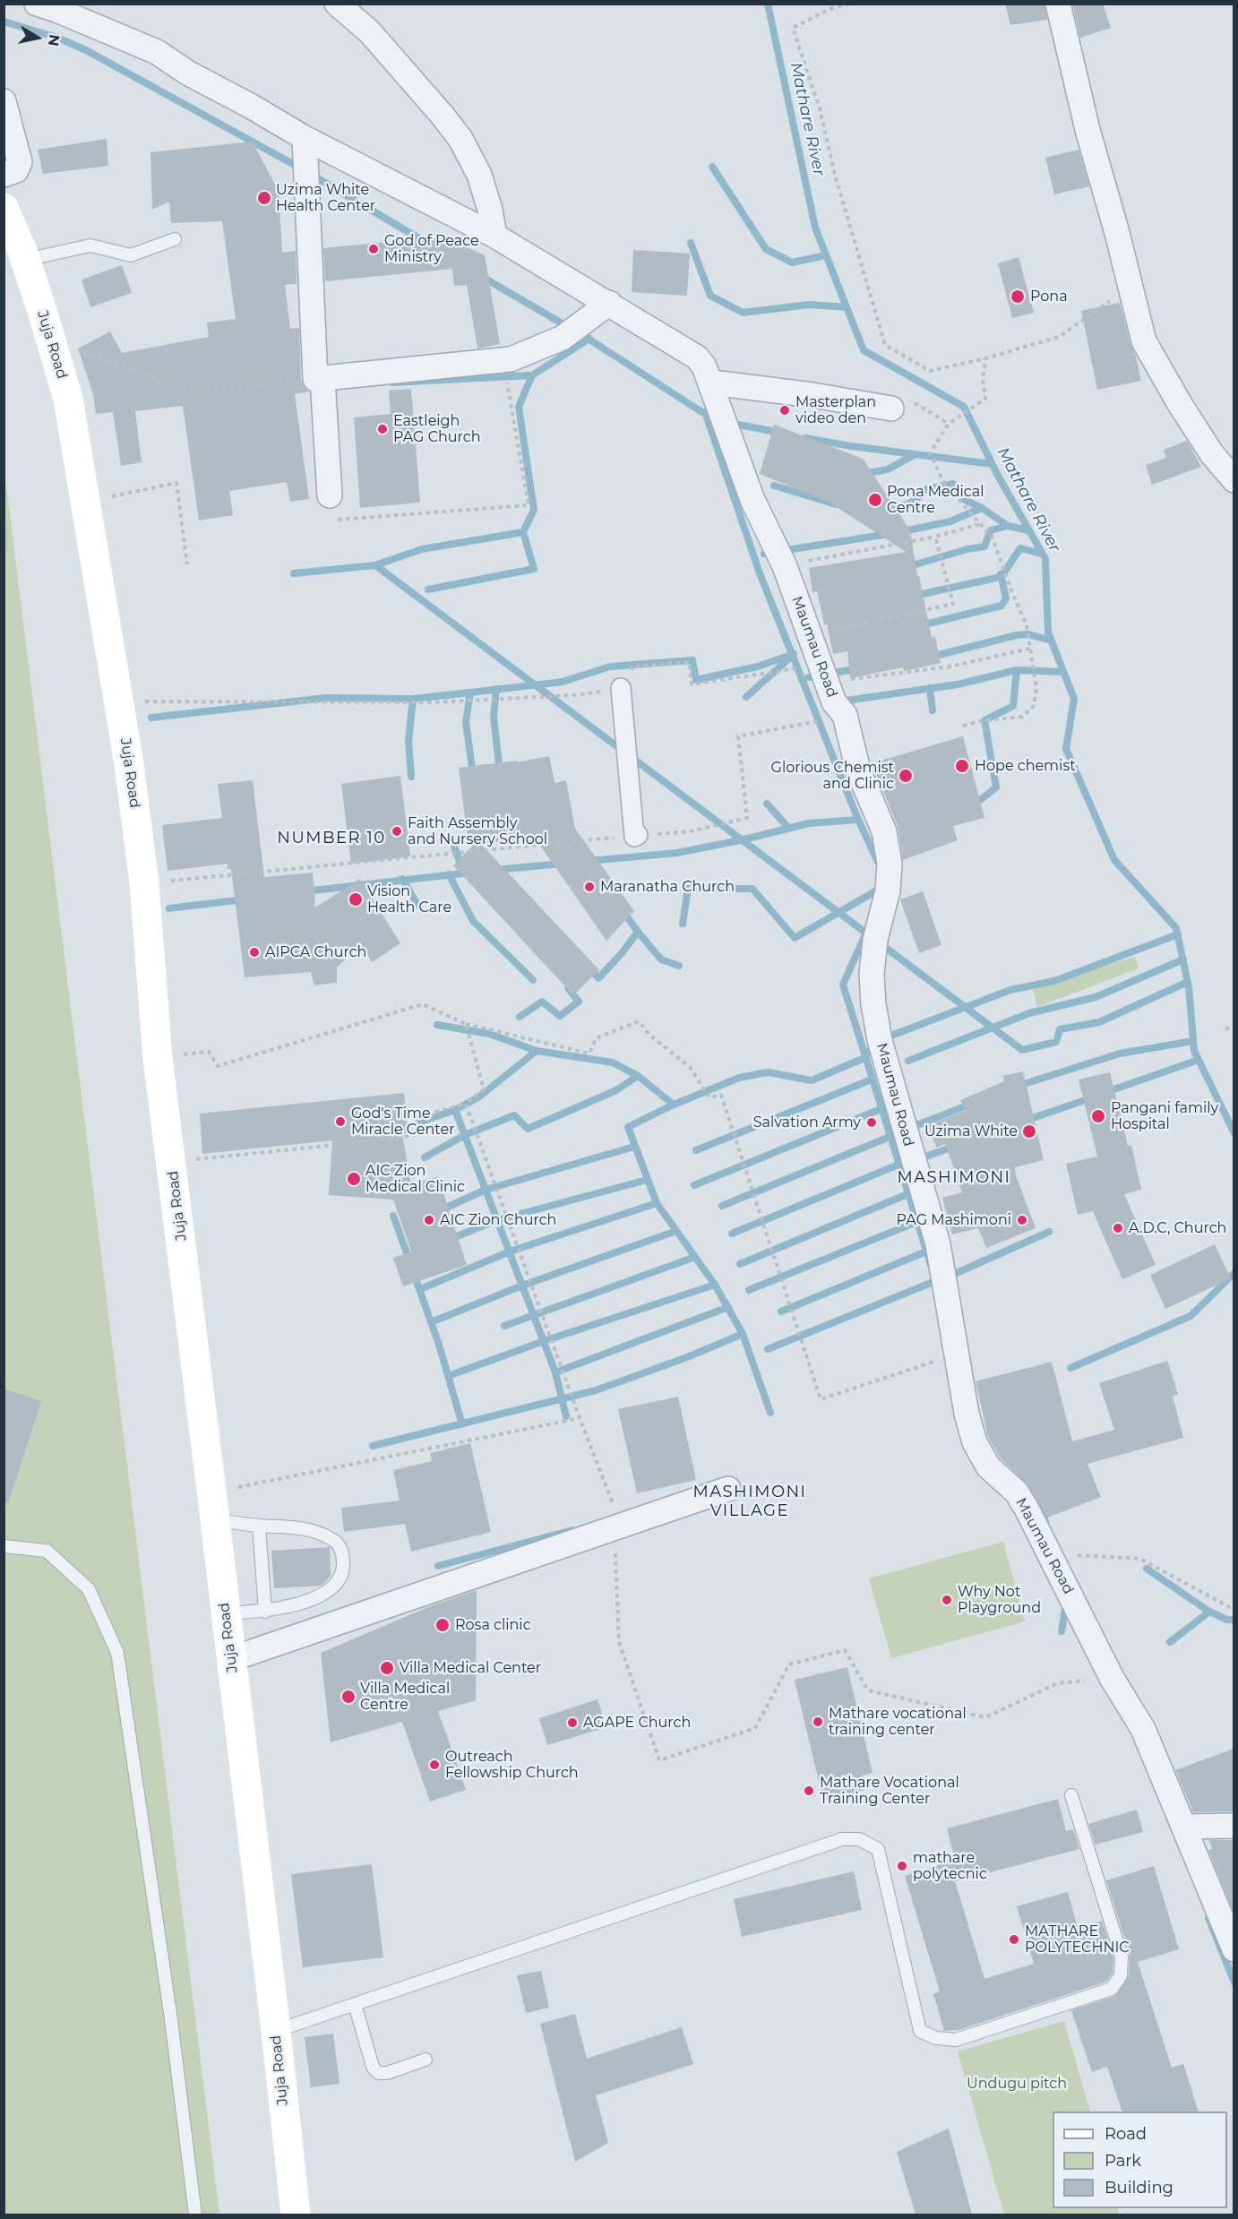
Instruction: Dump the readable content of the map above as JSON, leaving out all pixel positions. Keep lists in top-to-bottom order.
{
  "streets": {
    "main road": ["Juja Road"],
    "street": ["Maumau Road"]
  },
  "districts": ["NUMBER 10", "MASHIMONI", "MASHIMONI VILLAGE"],
  "water": ["Mathare River"],
  "parks": ["Undugu pitch"],
  "places": [
    "Uzima White Health Center",
    "God of Peace Ministry",
    "Pona",
    "Masterplan video den",
    "Eastleigh PAG Church",
    "Pona Medical Centre",
    "Hope chemist",
    "Glorious Chemist and Clinic",
    "Faith Assembly and Nursery School",
    "Maranatha Church",
    "Vision Health Care",
    "AIPCA Church",
    "Pangani family Hospital",
    "God's Time Miracle Center",
    "Salvation Army",
    "Uzima White",
    "AIC Zion Medical Clinic",
    "AIC Zion Church",
    "PAG Mashimoni",
    "A.D.C, Church",
    "Why Not Playground",
    "Rosa clinic",
    "Villa Medical Center",
    "Villa Medical Centre",
    "Mathare vocational training center",
    "AGAPE Church",
    "Outreach Fellowship Church",
    "Mathare Vocational Training Center",
    "mathare polytecnic",
    "MATHARE POLYTECHNIC"
  ],
  "legend": ["Road", "Park", "Building"],
  "north": "right"
}
